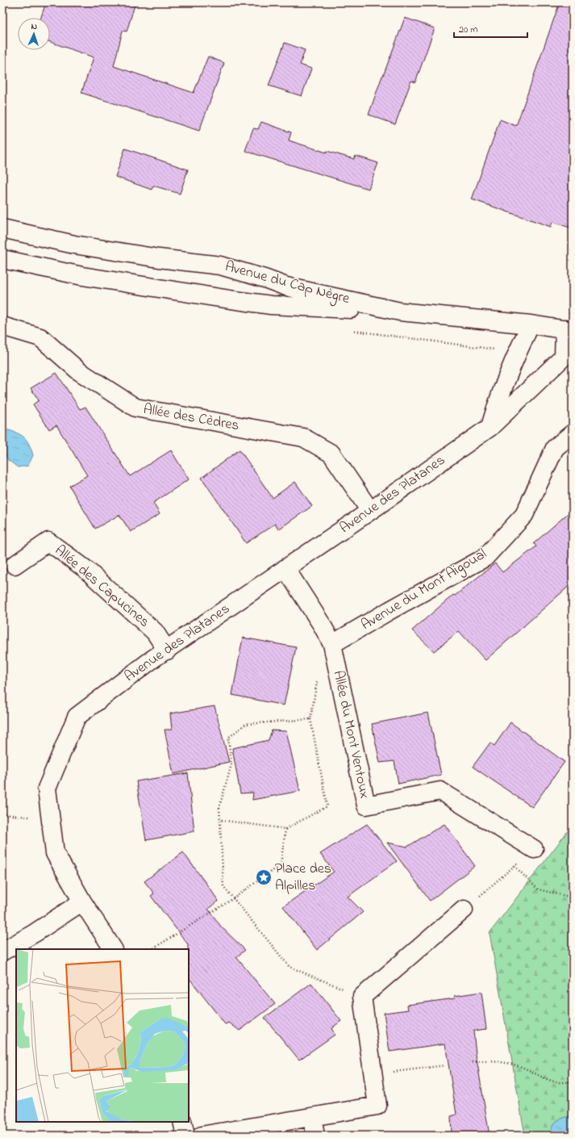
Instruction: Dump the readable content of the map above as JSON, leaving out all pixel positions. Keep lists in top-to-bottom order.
{
  "streets": {
    "street": [
      "Avenue du Cap Nègre",
      "Allée des Cèdres",
      "Avenue des Platanes",
      "Allée des Capucines",
      "Avenue du Mont Aigoual",
      "Allée du Mont Ventoux"
    ]
  },
  "crossings": [
    ["Avenue du Cap Nègre", "Avenue des Platanes"],
    ["Allée des Cèdres", "Avenue des Platanes"],
    ["Avenue des Platanes", "Allée des Capucines"],
    ["Avenue des Platanes", "Allée du Mont Ventoux"],
    ["Avenue du Mont Aigoual", "Allée du Mont Ventoux"]
  ],
  "places": {
    "place": ["Place des Alpilles"]
  },
  "scale_bar": "20 m",
  "north": "top"
}
